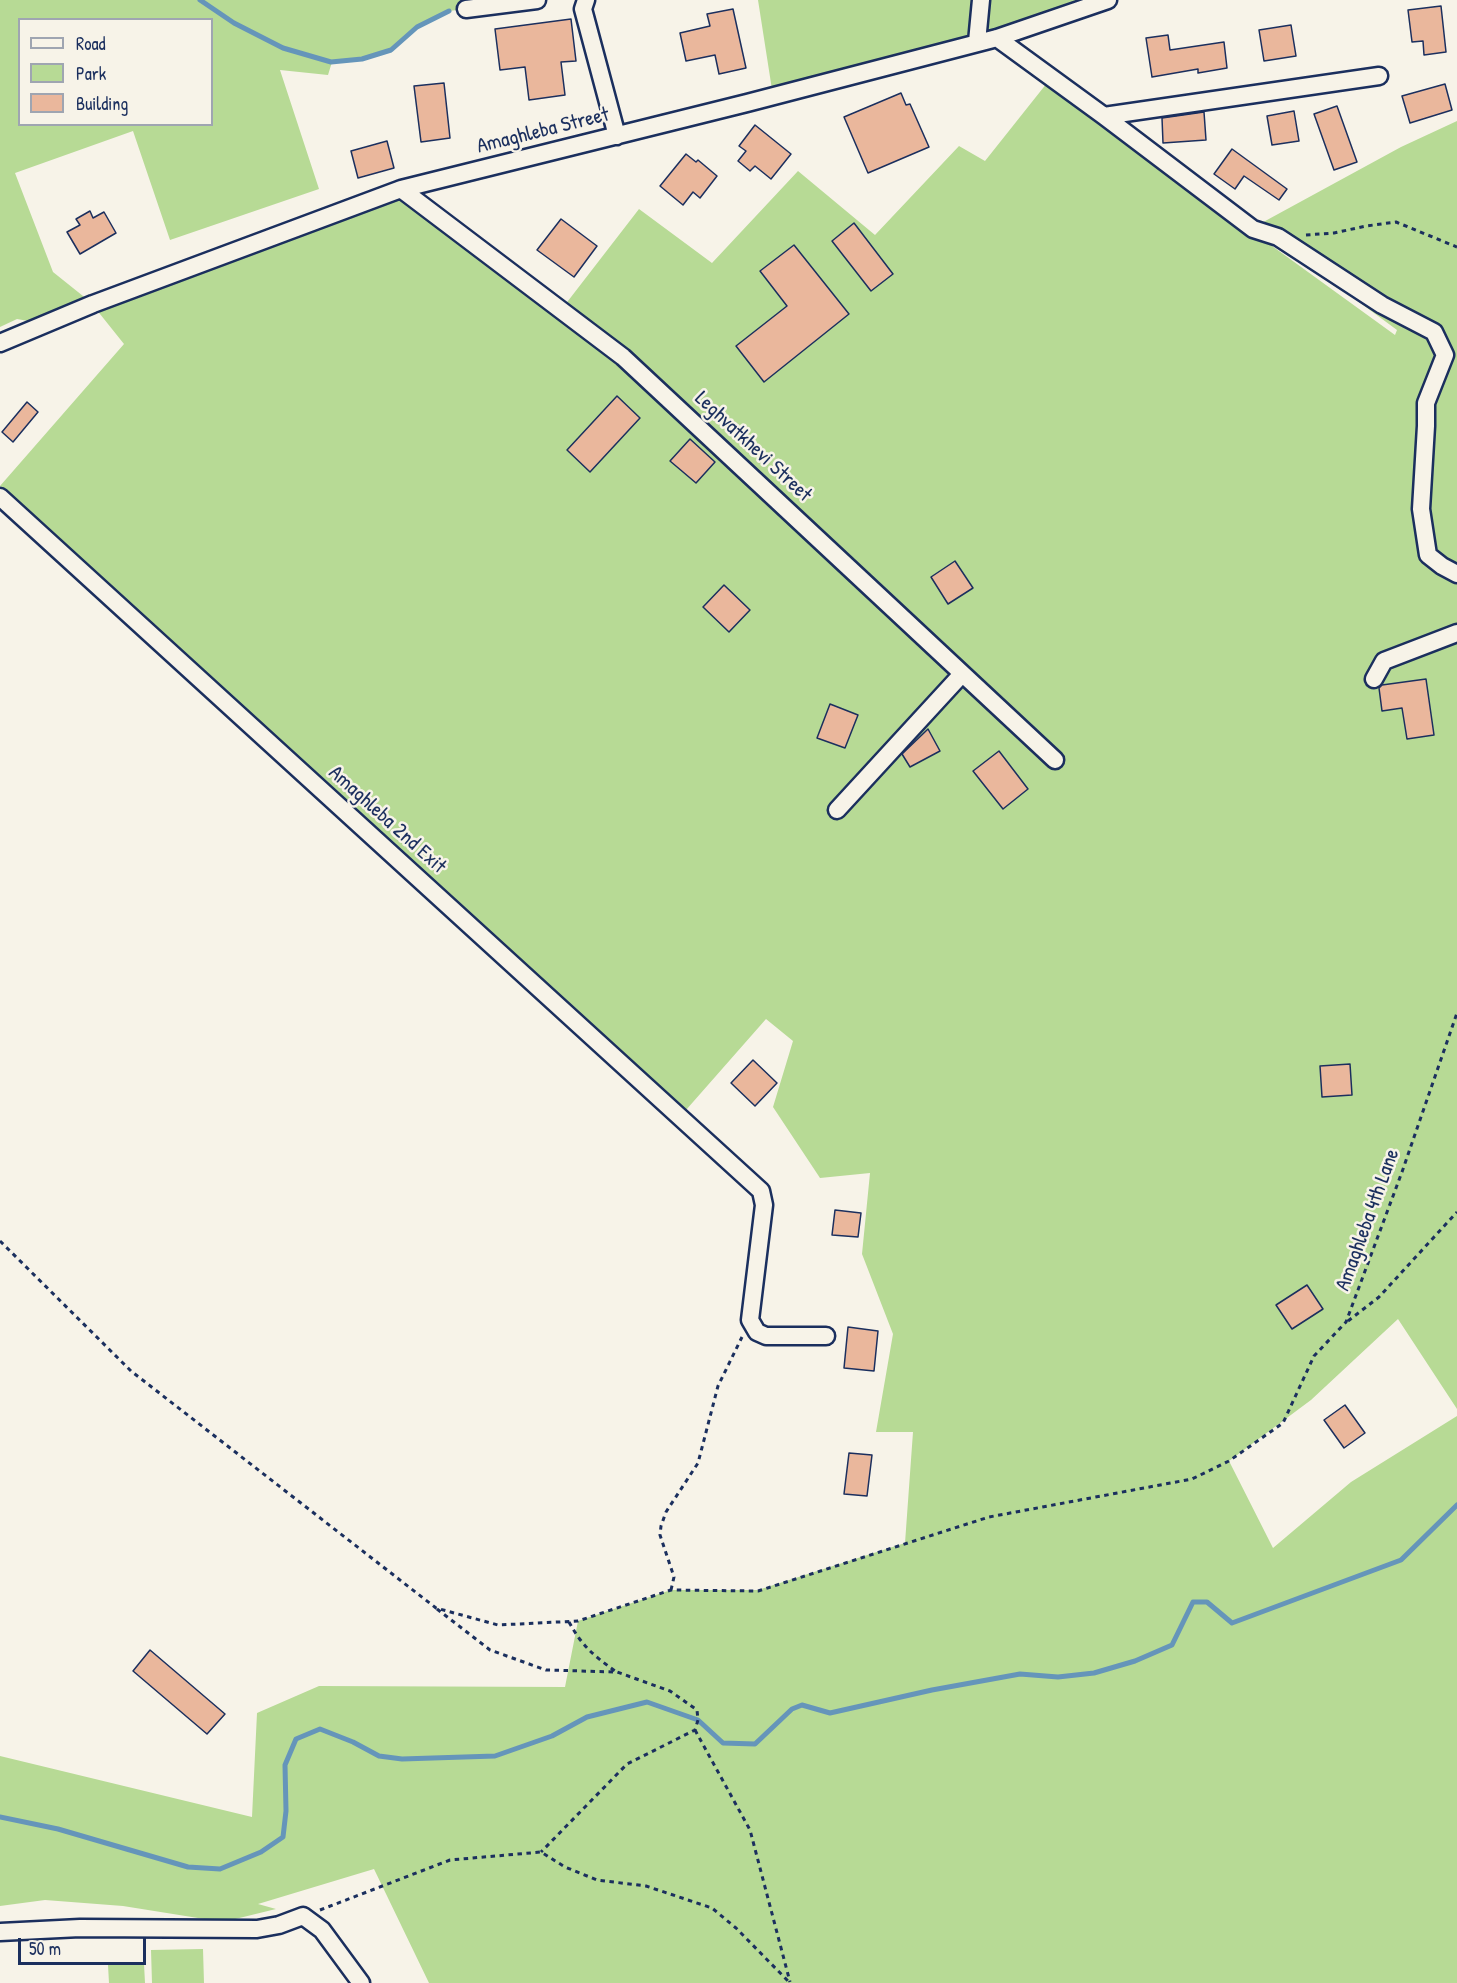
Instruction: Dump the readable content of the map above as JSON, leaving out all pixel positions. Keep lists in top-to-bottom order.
{
  "streets": {
    "street": ["Amaghleba Street", "Leghvatkhevi Street", "Amaghleba 2nd Exit"],
    "path": ["Amaghleba 4th Lane"]
  },
  "crossings": [
    ["Amaghleba Street", "Leghvatkhevi Street"]
  ],
  "legend": ["Road", "Park", "Building"],
  "scale_bar": "50 m"
}
